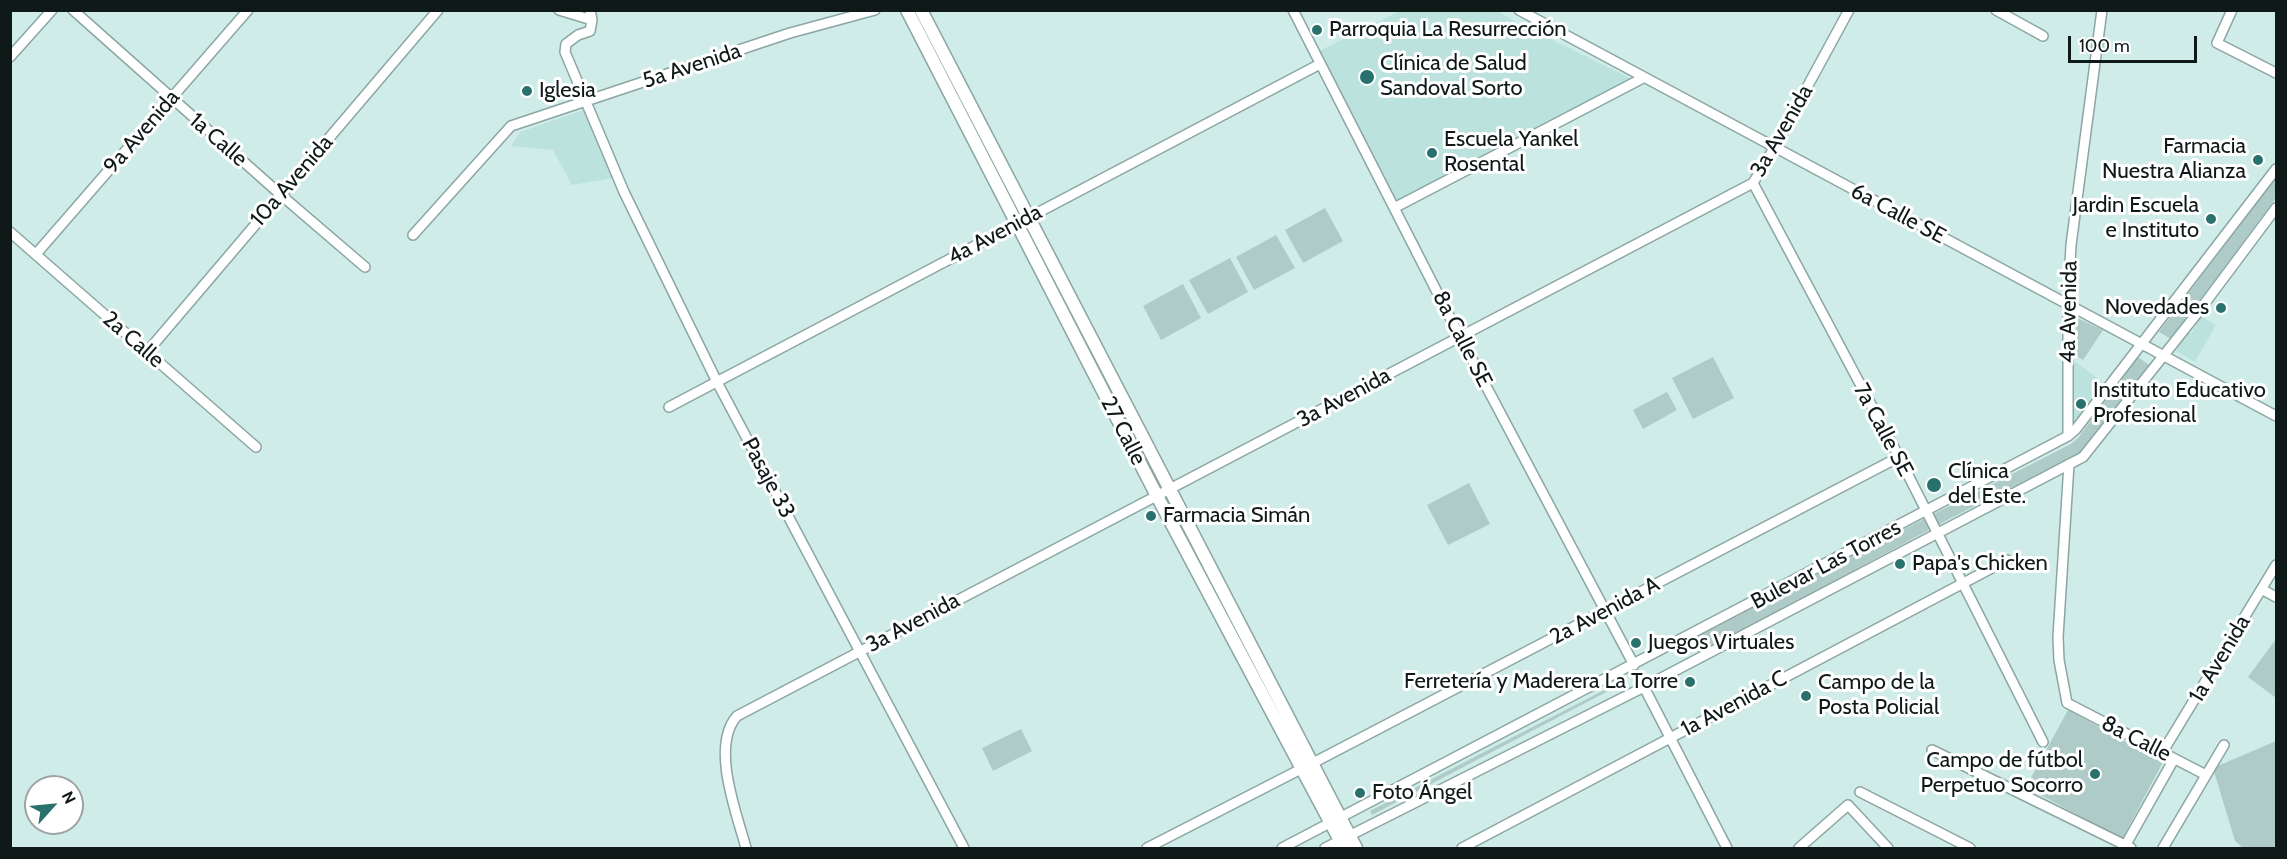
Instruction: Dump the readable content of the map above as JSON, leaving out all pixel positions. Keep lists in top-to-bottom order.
{
  "streets": {
    "main road": ["27 Calle"],
    "street": [
      "5a Avenida",
      "3a Avenida",
      "9a Avenida",
      "1a Calle",
      "10a Avenida",
      "6a Calle SE",
      "4a Avenida",
      "8a Calle SE",
      "2a Calle",
      "7a Calle SE",
      "Pasaje 33",
      "Bulevar Las Torres",
      "2a Avenida A",
      "1a Avenida",
      "1a Avenida C",
      "8a Calle"
    ]
  },
  "crossings": [
    ["5a Avenida", "Pasaje 33"],
    ["3a Avenida", "6a Calle SE"],
    ["3a Avenida", "8a Calle SE"],
    ["3a Avenida", "7a Calle SE"],
    ["3a Avenida", "27 Calle"],
    ["3a Avenida", "Pasaje 33"],
    ["9a Avenida", "1a Calle"],
    ["9a Avenida", "2a Calle"],
    ["1a Calle", "10a Avenida"],
    ["10a Avenida", "2a Calle"],
    ["6a Calle SE", "4a Avenida"],
    ["6a Calle SE", "Bulevar Las Torres"],
    ["4a Avenida", "8a Calle SE"],
    ["4a Avenida", "27 Calle"],
    ["4a Avenida", "Pasaje 33"],
    ["4a Avenida", "Bulevar Las Torres"],
    ["8a Calle SE", "Bulevar Las Torres"],
    ["8a Calle SE", "2a Avenida A"],
    ["7a Calle SE", "Bulevar Las Torres"],
    ["7a Calle SE", "2a Avenida A"],
    ["7a Calle SE", "1a Avenida C"],
    ["27 Calle", "Bulevar Las Torres"],
    ["27 Calle", "2a Avenida A"],
    ["Bulevar Las Torres", "8a Calle"],
    ["1a Avenida", "8a Calle"]
  ],
  "places": [
    "Parroquia La Resurrección",
    "Clínica de Salud Sandoval Sorto",
    "Iglesia",
    "Escuela Yankel Rosental",
    "Farmacia Nuestra Alianza",
    "Jardin Escuela e Instituto",
    "Novedades",
    "Instituto Educativo Profesional",
    "Clínica del Este.",
    "Farmacia Simán",
    "Papa's Chicken",
    "Juegos Virtuales",
    "Ferretería y Maderera La Torre",
    "Campo de la Posta Policial",
    "Campo de fútbol Perpetuo Socorro",
    "Foto Ángel"
  ],
  "scale_bar": "100 m",
  "north": "top right"
}
